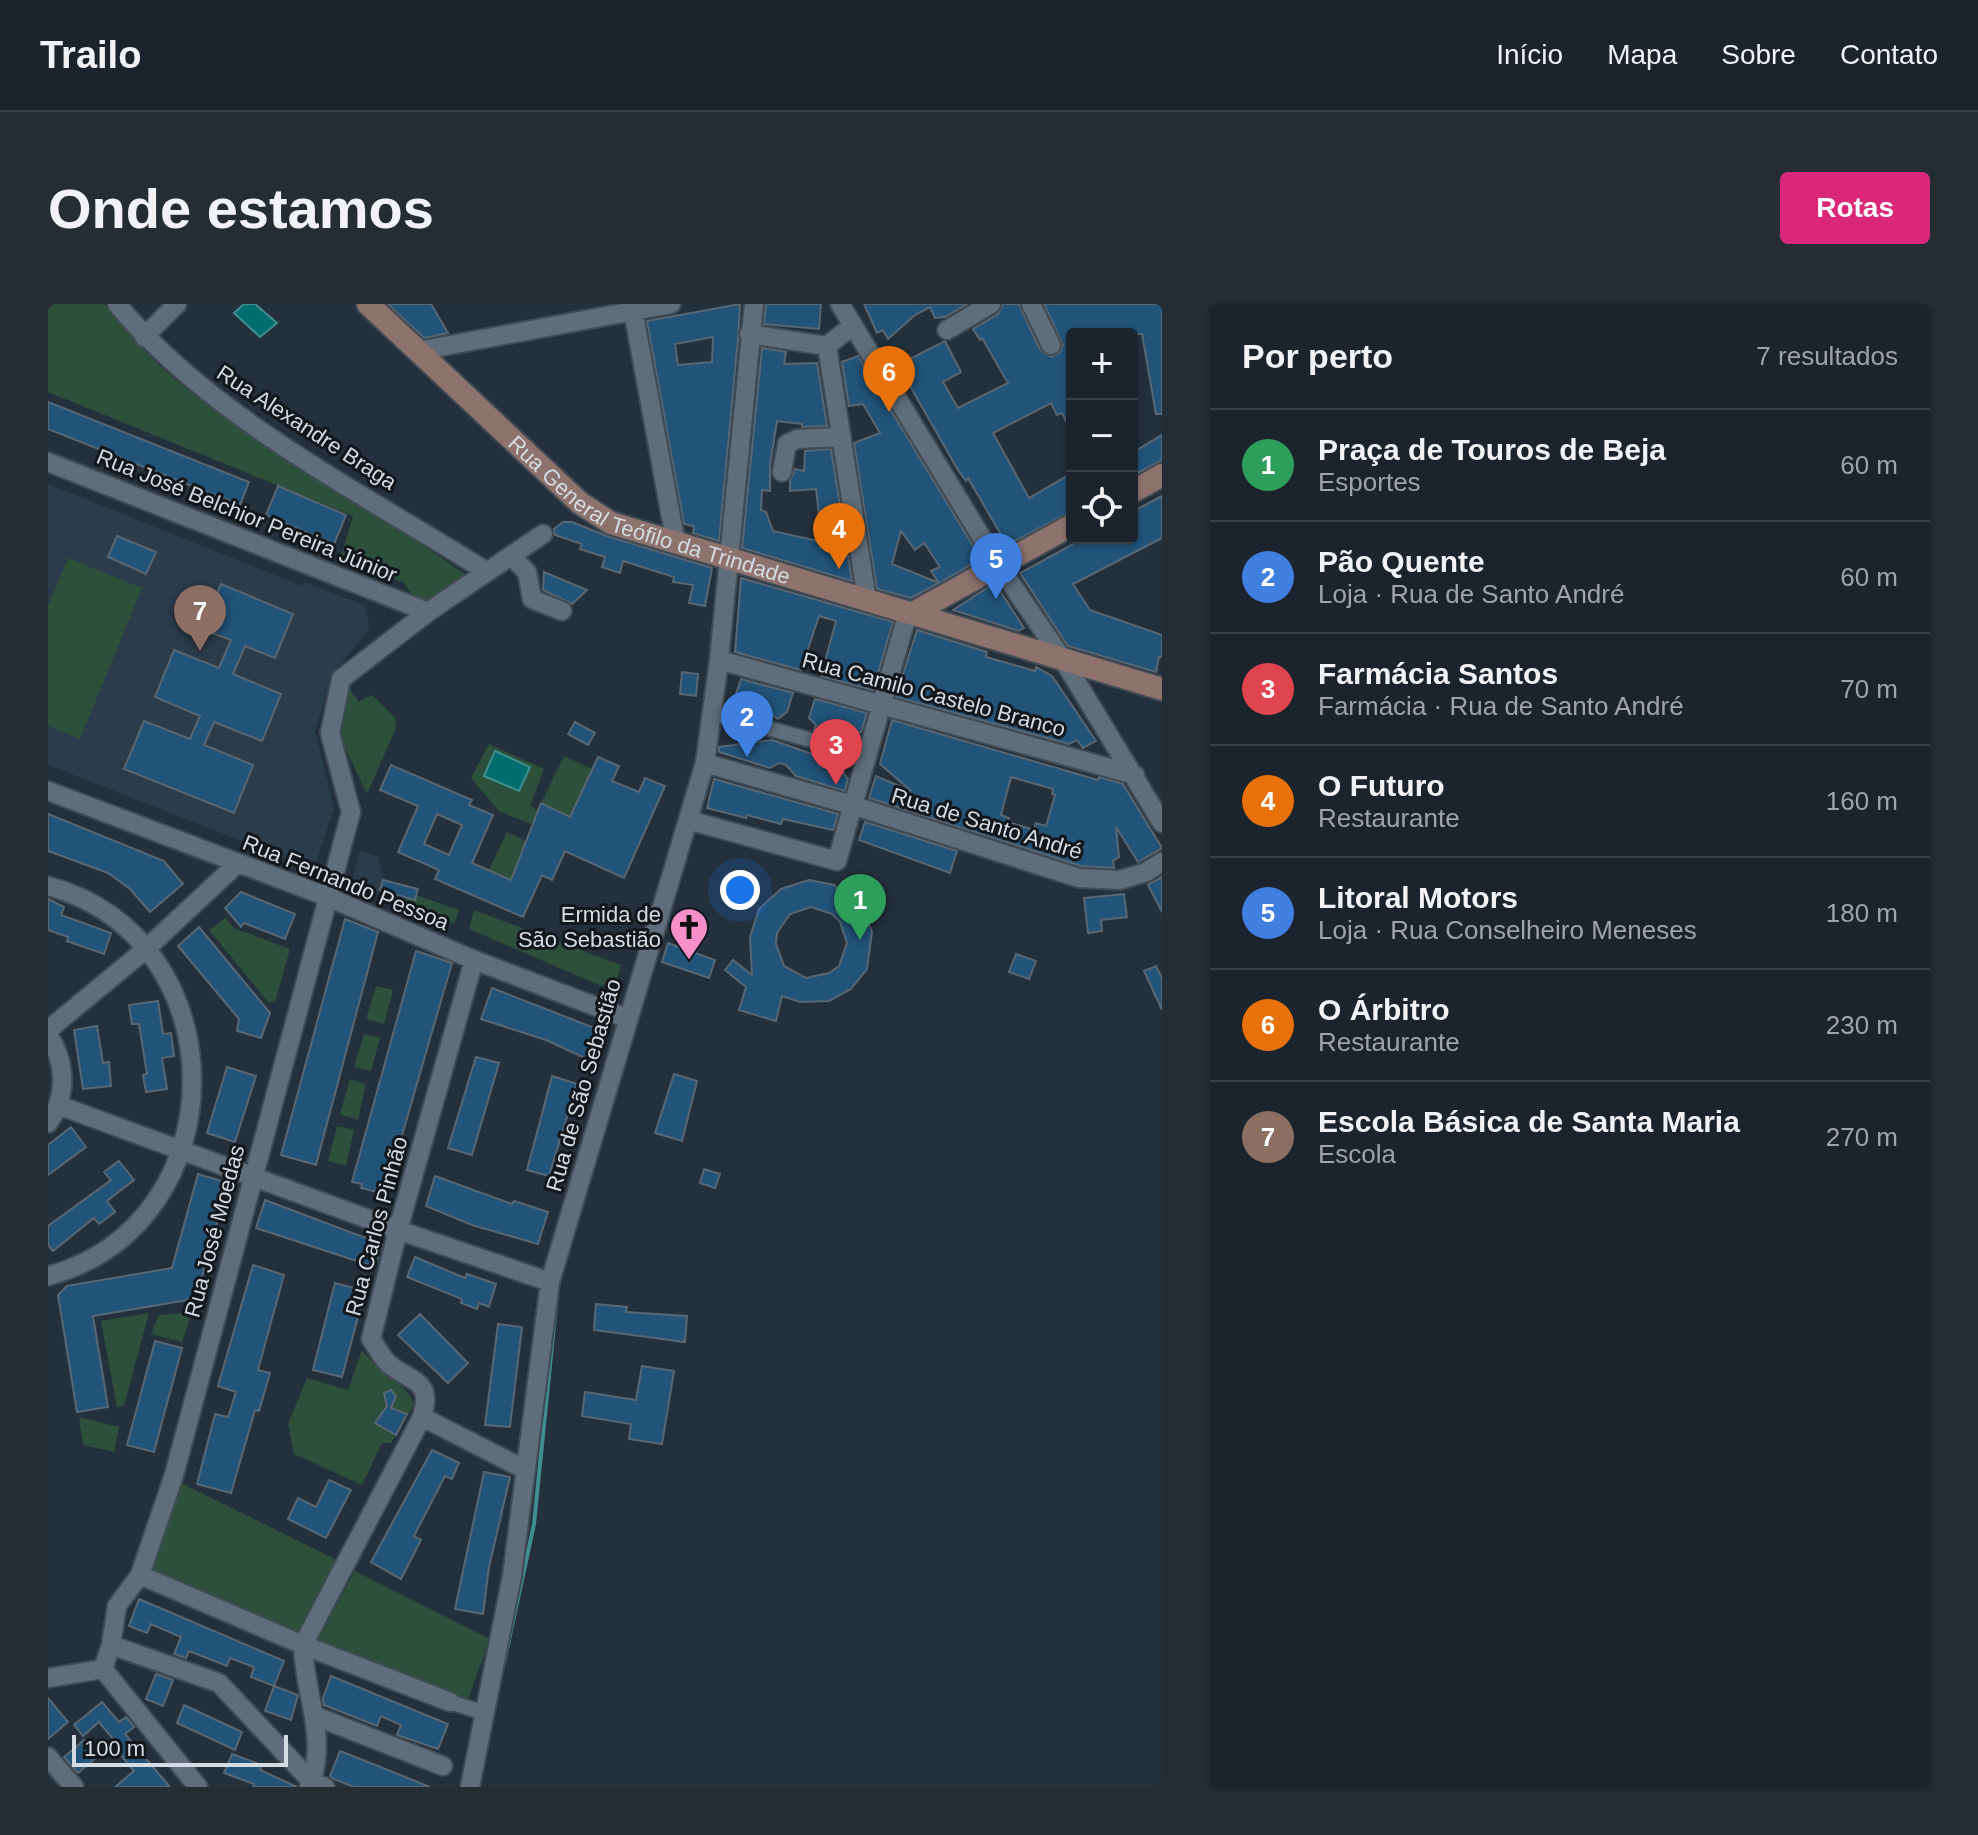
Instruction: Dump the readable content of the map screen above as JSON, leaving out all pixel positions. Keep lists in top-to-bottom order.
{
  "streets": {
    "main road": ["Rua General Teófilo da Trindade"],
    "street": [
      "Rua Alexandre Braga",
      "Rua José Belchior Pereira Júnior",
      "Rua Camilo Castelo Branco",
      "Rua de Santo André",
      "Rua Fernando Pessoa",
      "Rua de São Sebastião",
      "Rua Carlos Pinhão",
      "Rua José Moedas"
    ]
  },
  "crossings": [
    ["Rua Alexandre Braga", "Rua José Moedas"],
    ["Rua General Teófilo da Trindade", "Rua de São Sebastião"],
    ["Rua José Belchior Pereira Júnior", "Rua José Moedas"],
    ["Rua Camilo Castelo Branco", "Rua de São Sebastião"],
    ["Rua de Santo André", "Rua de São Sebastião"],
    ["Rua Fernando Pessoa", "Rua de São Sebastião"],
    ["Rua Fernando Pessoa", "Rua Carlos Pinhão"],
    ["Rua Fernando Pessoa", "Rua José Moedas"]
  ],
  "places": {
    "church": ["Ermida de São Sebastião"]
  },
  "scale_bar": "100 m",
  "page": {
    "header": "Trailo",
    "nav": [
      "Início",
      "Mapa",
      "Sobre",
      "Contato"
    ],
    "buttons": "Rotas",
    "title": "Onde estamos",
    "heading": ["Por perto", "7 resultados"],
    "map_buttons": ["+", "−"],
    "pins": [
      "6",
      "4",
      "5",
      "7",
      "2",
      "3",
      "1"
    ],
    "list": [
      {
        "mark": "1",
        "name": "Praça de Touros de Beja",
        "note": "Esportes",
        "value": "60 m"
      },
      {
        "mark": "2",
        "name": "Pão Quente",
        "note": "Loja · Rua de Santo André",
        "value": "60 m"
      },
      {
        "mark": "3",
        "name": "Farmácia Santos",
        "note": "Farmácia · Rua de Santo André",
        "value": "70 m"
      },
      {
        "mark": "4",
        "name": "O Futuro",
        "note": "Restaurante",
        "value": "160 m"
      },
      {
        "mark": "5",
        "name": "Litoral Motors",
        "note": "Loja · Rua Conselheiro Meneses",
        "value": "180 m"
      },
      {
        "mark": "6",
        "name": "O Árbitro",
        "note": "Restaurante",
        "value": "230 m"
      },
      {
        "mark": "7",
        "name": "Escola Básica de Santa Maria",
        "note": "Escola",
        "value": "270 m"
      }
    ],
    "scale": "100 m"
  }
}
